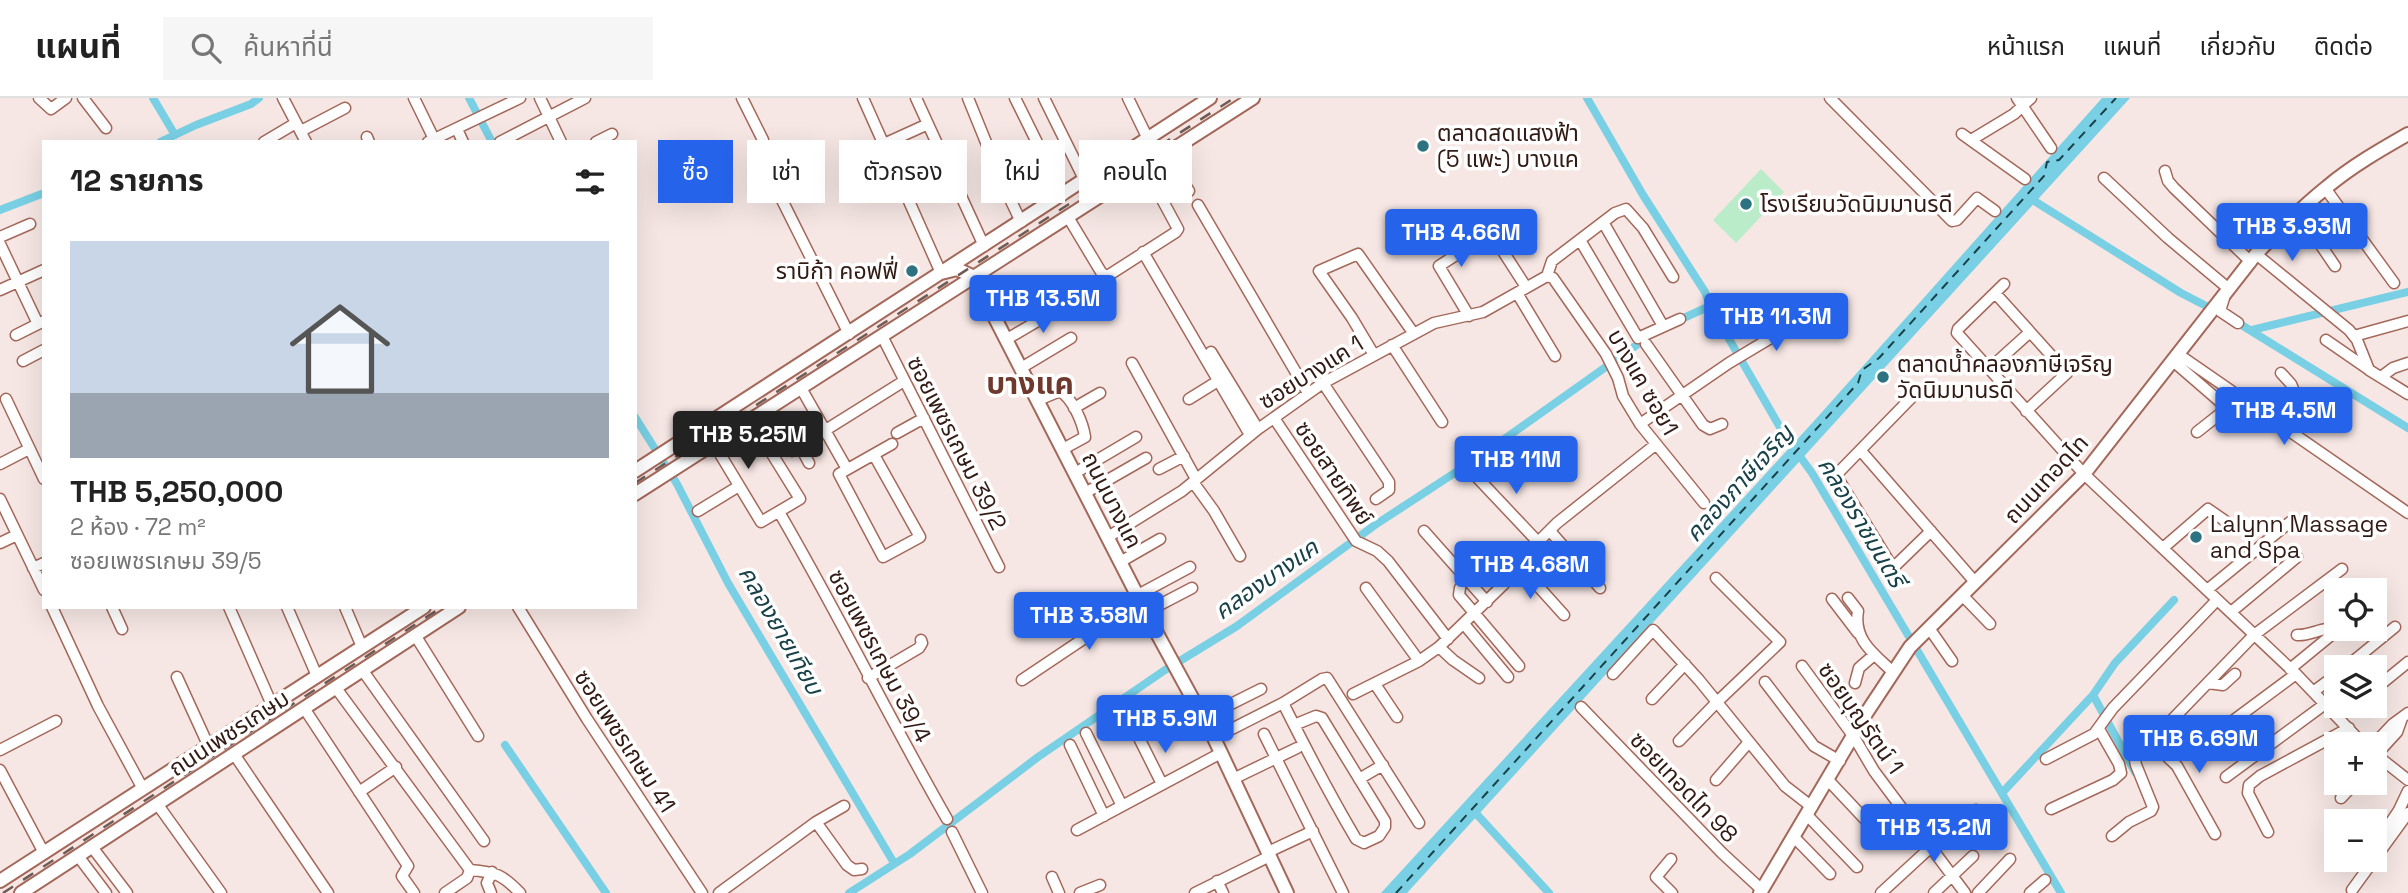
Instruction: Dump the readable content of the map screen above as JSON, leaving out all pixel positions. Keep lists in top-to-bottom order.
{
  "streets": {
    "main road": ["ถนนเทอดไท", "ถนนบางแค", "ถนนเพชรเกษม"],
    "street": [
      "ซอยบางแค 1",
      "บางแค ซอย1",
      "ซอยเพชรเกษม 39/2",
      "ซอยสายทิพย์",
      "ซอยเพชรเกษม 39/4",
      "ซอยบุญรัตน์ 1",
      "ซอยเพชรเกษม 41",
      "ซอยเทอดไท 98"
    ]
  },
  "crossings": [
    ["ซอยบางแค 1", "บางแค ซอย1"],
    ["ซอยบางแค 1", "ซอยสายทิพย์"],
    ["ซอยบางแค 1", "ถนนบางแค"],
    ["ถนนเทอดไท", "ซอยบุญรัตน์ 1"],
    ["ถนนเทอดไท", "ซอยเทอดไท 98"]
  ],
  "districts": ["บางแค"],
  "water": [
    "คลองภาษีเจริญ",
    "คลองราชมนตรี",
    "คลองบางแค",
    "คลองยายเทียบ"
  ],
  "places": [
    "ตลาดสดแสงฟ้า (5 แพะ) บางแค",
    "โรงเรียนวัดนิมมานรดี",
    "ราบิก้า คอฟฟี่",
    "ตลาดน้ำคลองภาษีเจริญ วัดนิมมานรดี",
    "Lalynn Massage and Spa"
  ],
  "page": {
    "header": "แผนที่",
    "search": "ค้นหาที่นี่",
    "nav": [
      "หน้าแรก",
      "แผนที่",
      "เกี่ยวกับ",
      "ติดต่อ"
    ],
    "chip": [
      "ซื้อ",
      "เช่า",
      "ตัวกรอง",
      "ใหม่",
      "คอนโด"
    ],
    "heading": "12 รายการ",
    "price": [
      "THB 3.93M",
      "THB 4.66M",
      "THB 13.5M",
      "THB 11.3M",
      "THB 4.5M",
      "THB 5.25M",
      "THB 11M",
      "THB 4.68M",
      "THB 3.58M",
      "THB 5.9M",
      "THB 6.69M",
      "THB 13.2M"
    ],
    "list": [
      {
        "name": "THB 5,250,000",
        "note": "2 ห้อง · 72 m² · ซอยเพชรเกษม 39/5"
      }
    ],
    "map_buttons": ["+", "−"]
  }
}
